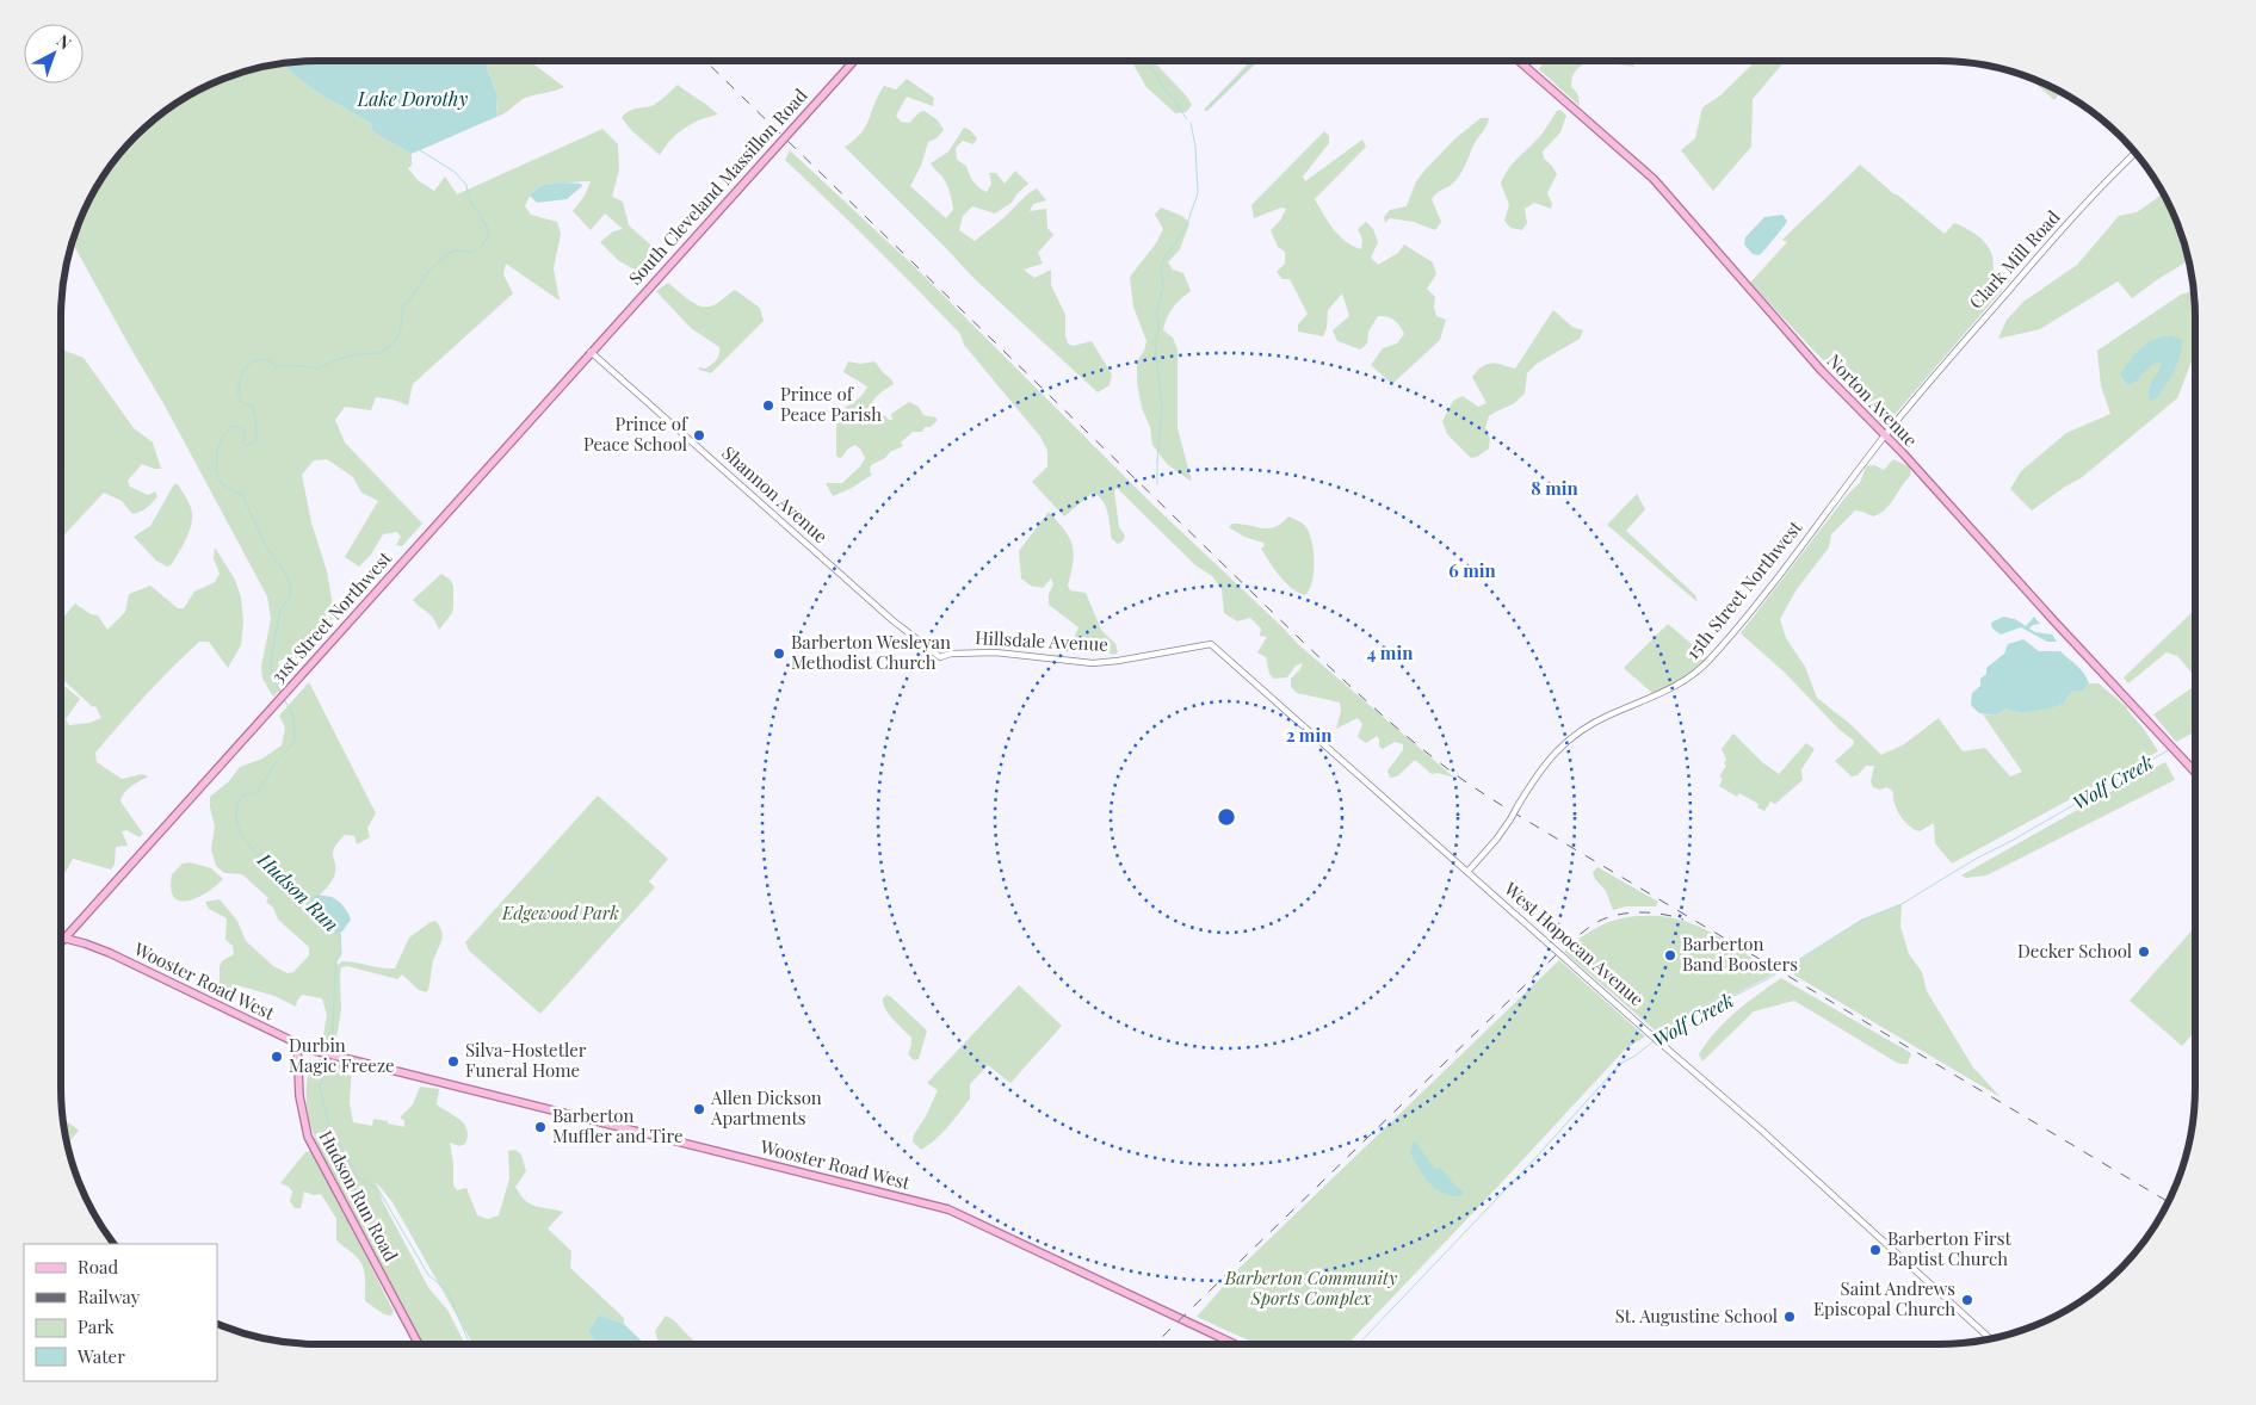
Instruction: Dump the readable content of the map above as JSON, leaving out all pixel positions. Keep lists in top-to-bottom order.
{
  "streets": {
    "main road": [
      "South Cleveland Massillon Road",
      "Norton Avenue",
      "31st Street Northwest",
      "Wooster Road West",
      "Hudson Run Road"
    ],
    "street": [
      "Clark Mill Road",
      "Shannon Avenue",
      "15th Street Northwest",
      "Hillsdale Avenue",
      "West Hopocan Avenue"
    ]
  },
  "crossings": [
    ["South Cleveland Massillon Road", "31st Street Northwest"],
    ["Clark Mill Road", "15th Street Northwest"],
    ["Norton Avenue", "15th Street Northwest"],
    ["Shannon Avenue", "31st Street Northwest"],
    ["Shannon Avenue", "Hillsdale Avenue"],
    ["15th Street Northwest", "West Hopocan Avenue"],
    ["31st Street Northwest", "Wooster Road West"],
    ["Hillsdale Avenue", "West Hopocan Avenue"],
    ["Wooster Road West", "Hudson Run Road"]
  ],
  "water": ["Lake Dorothy", "Wolf Creek", "Hudson Run"],
  "parks": ["Edgewood Park", "Barberton Community Sports Complex"],
  "places": [
    "Prince of Peace Parish",
    "Prince of Peace School",
    "Barberton Wesleyan Methodist Church",
    "Decker School",
    "Barberton Band Boosters",
    "Durbin Magic Freeze",
    "Silva-Hostetler Funeral Home",
    "Allen Dickson Apartments",
    "Barberton Muffler and Tire",
    "Barberton First Baptist Church",
    "Saint Andrews Episcopal Church",
    "St. Augustine School"
  ],
  "legend": [
    "Road",
    "Railway",
    "Park",
    "Water"
  ],
  "north": "top right",
  "rings": [
    "8 min",
    "6 min",
    "4 min",
    "2 min"
  ]
}
